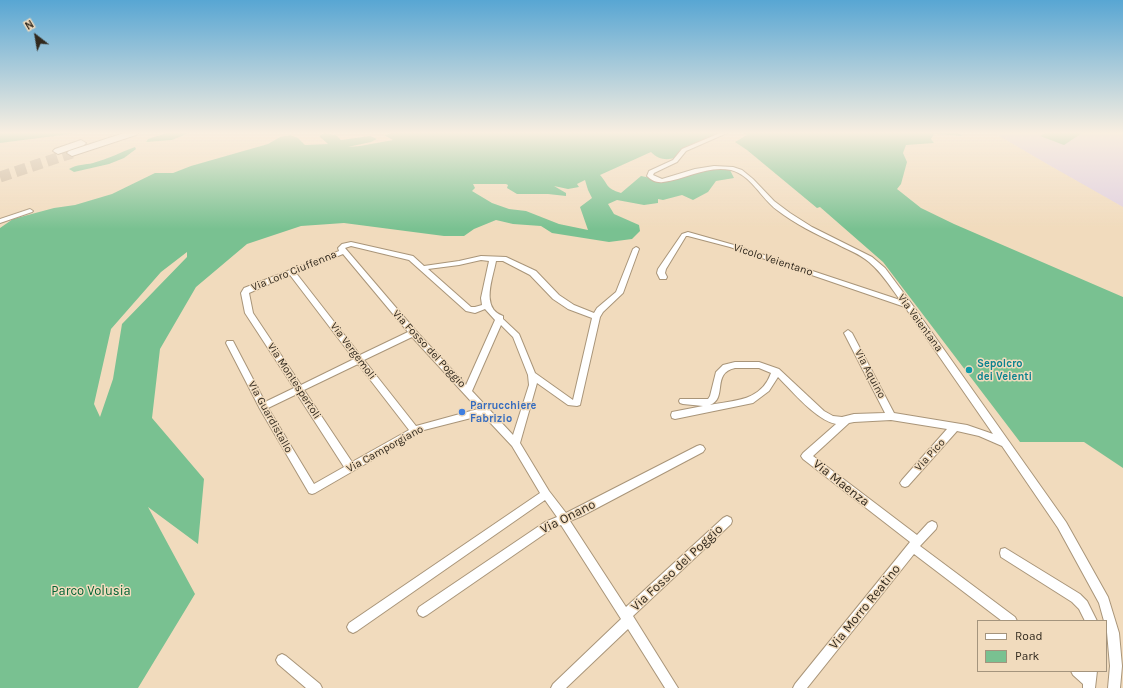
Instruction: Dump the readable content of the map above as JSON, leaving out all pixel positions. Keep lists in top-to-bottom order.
{
  "streets": {
    "street": [
      "Vicolo Veientano",
      "Via Loro Ciuffenna",
      "Via Veientana",
      "Via Fosso del Poggio",
      "Via Vergemoli",
      "Via Aquino",
      "Via Montespertoli",
      "Via Guardistallo",
      "Via Camporgiano",
      "Via Pico",
      "Via Maenza",
      "Via Onano",
      "Via Morro Reatino"
    ]
  },
  "crossings": [
    ["Vicolo Veientano", "Via Veientana"],
    ["Via Loro Ciuffenna", "Via Fosso del Poggio"],
    ["Via Loro Ciuffenna", "Via Vergemoli"],
    ["Via Loro Ciuffenna", "Via Montespertoli"],
    ["Via Fosso del Poggio", "Via Camporgiano"],
    ["Via Fosso del Poggio", "Via Onano"],
    ["Via Vergemoli", "Via Camporgiano"],
    ["Via Montespertoli", "Via Camporgiano"],
    ["Via Guardistallo", "Via Camporgiano"],
    ["Via Maenza", "Via Morro Reatino"]
  ],
  "parks": ["Parco Volusia"],
  "places": ["Sepolcro dei Veienti", "Parrucchiere Fabrizio"],
  "legend": ["Road", "Park"],
  "north": "top left"
}
